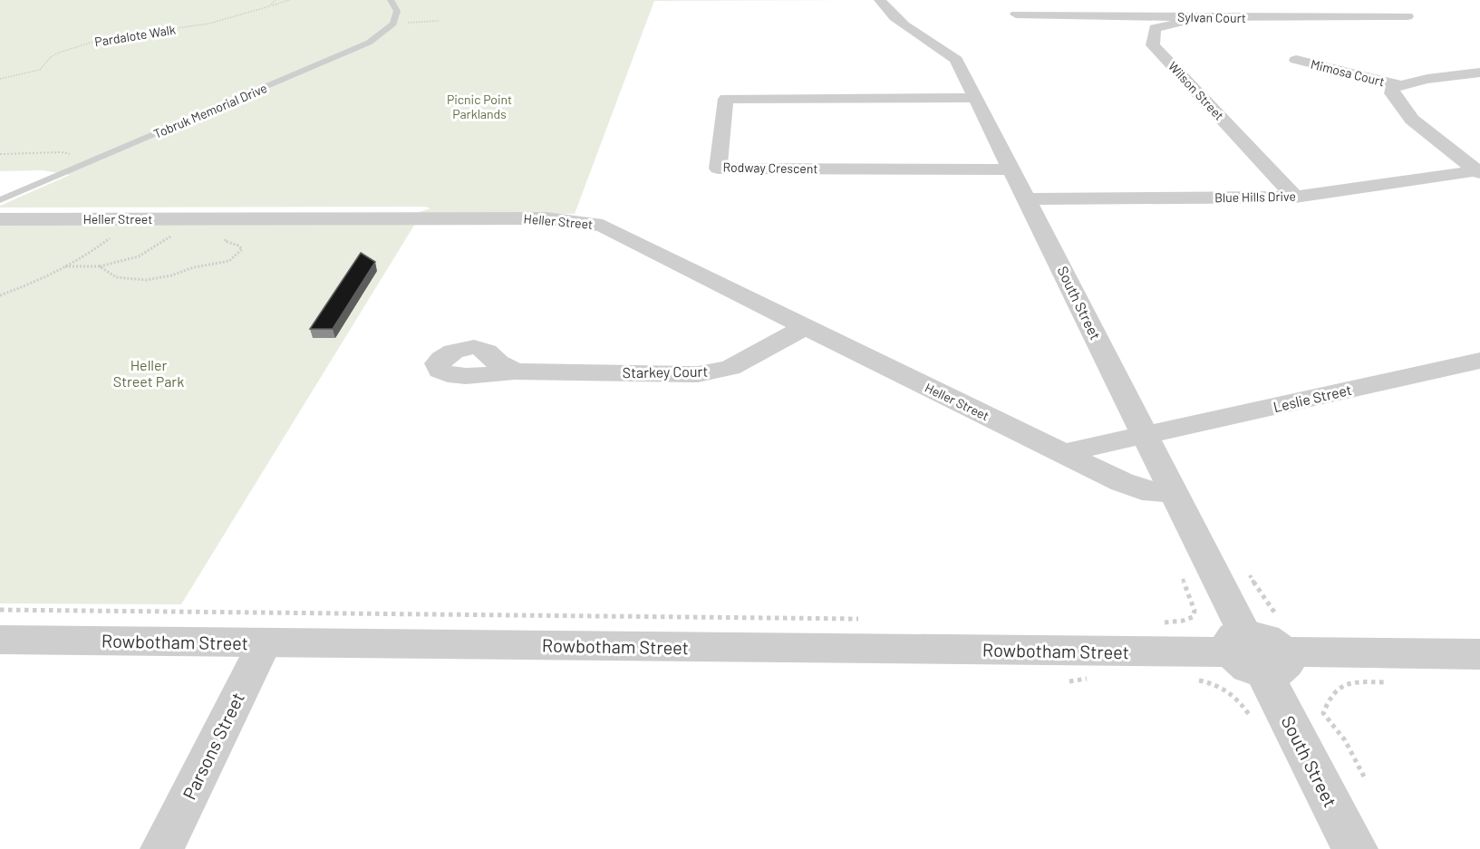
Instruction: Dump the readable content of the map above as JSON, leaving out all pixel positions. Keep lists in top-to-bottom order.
{
  "streets": {
    "street": [
      "Sylvan Court",
      "Mimosa Court",
      "Wilson Street",
      "Rodway Crescent",
      "Blue Hills Drive",
      "Heller Street",
      "South Street",
      "Starkey Court",
      "Leslie Street",
      "Rowbotham Street",
      "Parsons Street"
    ],
    "lane": ["Tobruk Memorial Drive"],
    "path": ["Pardalote Walk"]
  },
  "crossings": [
    ["Sylvan Court", "Wilson Street"],
    ["Wilson Street", "Blue Hills Drive"],
    ["Rodway Crescent", "South Street"],
    ["Blue Hills Drive", "South Street"],
    ["Heller Street", "South Street"],
    ["Heller Street", "Starkey Court"],
    ["South Street", "Leslie Street"],
    ["South Street", "Rowbotham Street"],
    ["Rowbotham Street", "Parsons Street"]
  ],
  "parks": ["Picnic Point Parklands", "Heller Street Park"]
}
